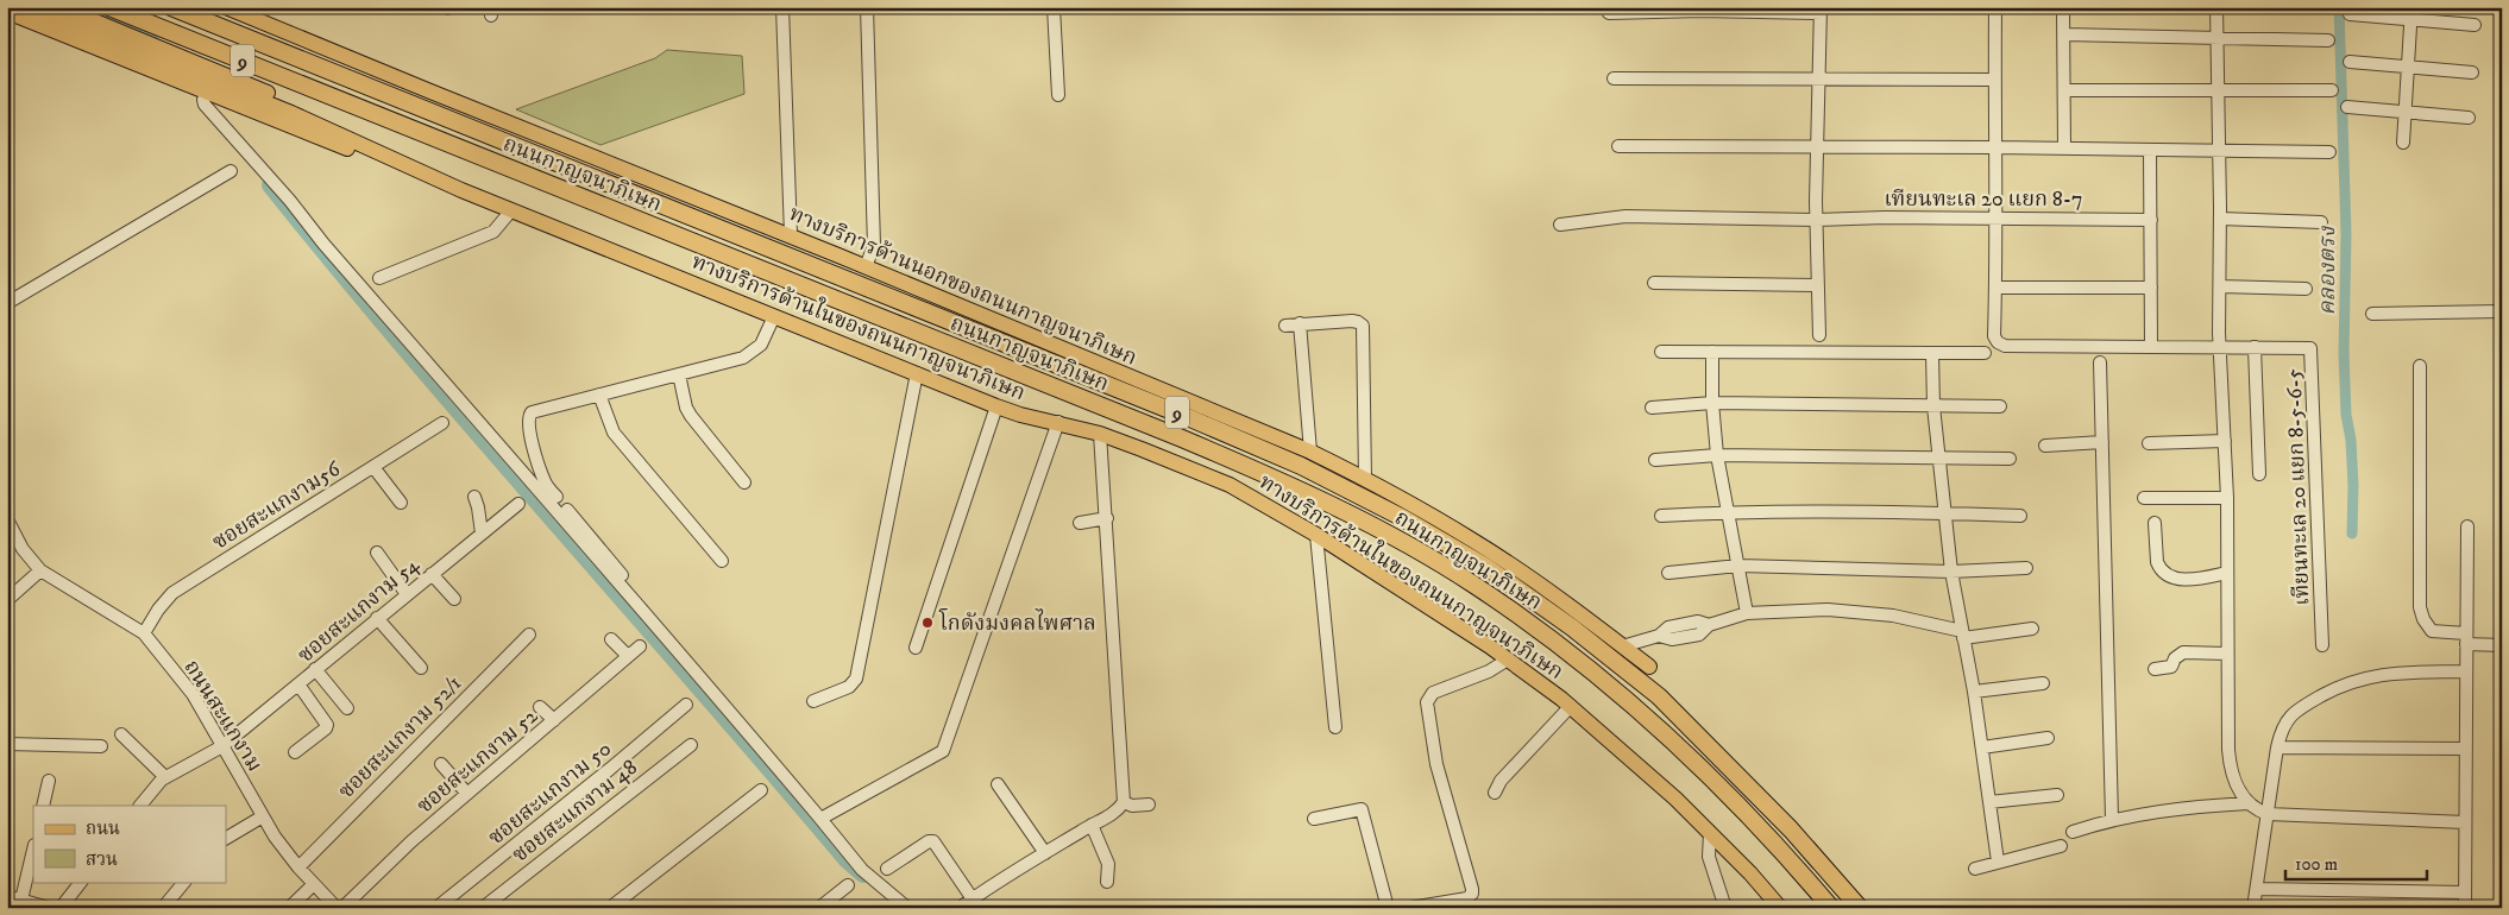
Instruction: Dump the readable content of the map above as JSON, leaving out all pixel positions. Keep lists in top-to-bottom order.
{
  "streets": {
    "highway": ["9", "ถนนกาญจนาภิเษก"],
    "main road": ["ทางบริการด้านนอกของถนนกาญจนาภิเษก", "ทางบริการด้านในของถนนกาญจนาภิเษก"],
    "street": [
      "เทียนทะเล 20 แยก 8-7",
      "เทียนทะเล 20 แยก 8-5-6-5",
      "ซอยสะแกงาม56",
      "ซอยสะแกงาม 54",
      "ถนนสะแกงาม",
      "ซอยสะแกงาม 52/1",
      "ซอยสะแกงาม 52",
      "ซอยสะแกงาม 50",
      "ซอยสะแกงาม 48"
    ]
  },
  "crossings": [
    ["เทียนทะเล 20 แยก 8-7", "เทียนทะเล 20 แยก 8-5-6-5"],
    ["ซอยสะแกงาม56", "ถนนสะแกงาม"],
    ["ซอยสะแกงาม 54", "ถนนสะแกงาม"],
    ["ถนนสะแกงาม", "ซอยสะแกงาม 52/1"]
  ],
  "water": ["คลองตรง"],
  "places": ["โกดังมงคลไพศาล"],
  "legend": ["ถนน", "สวน"],
  "scale_bar": "100 m"
}
